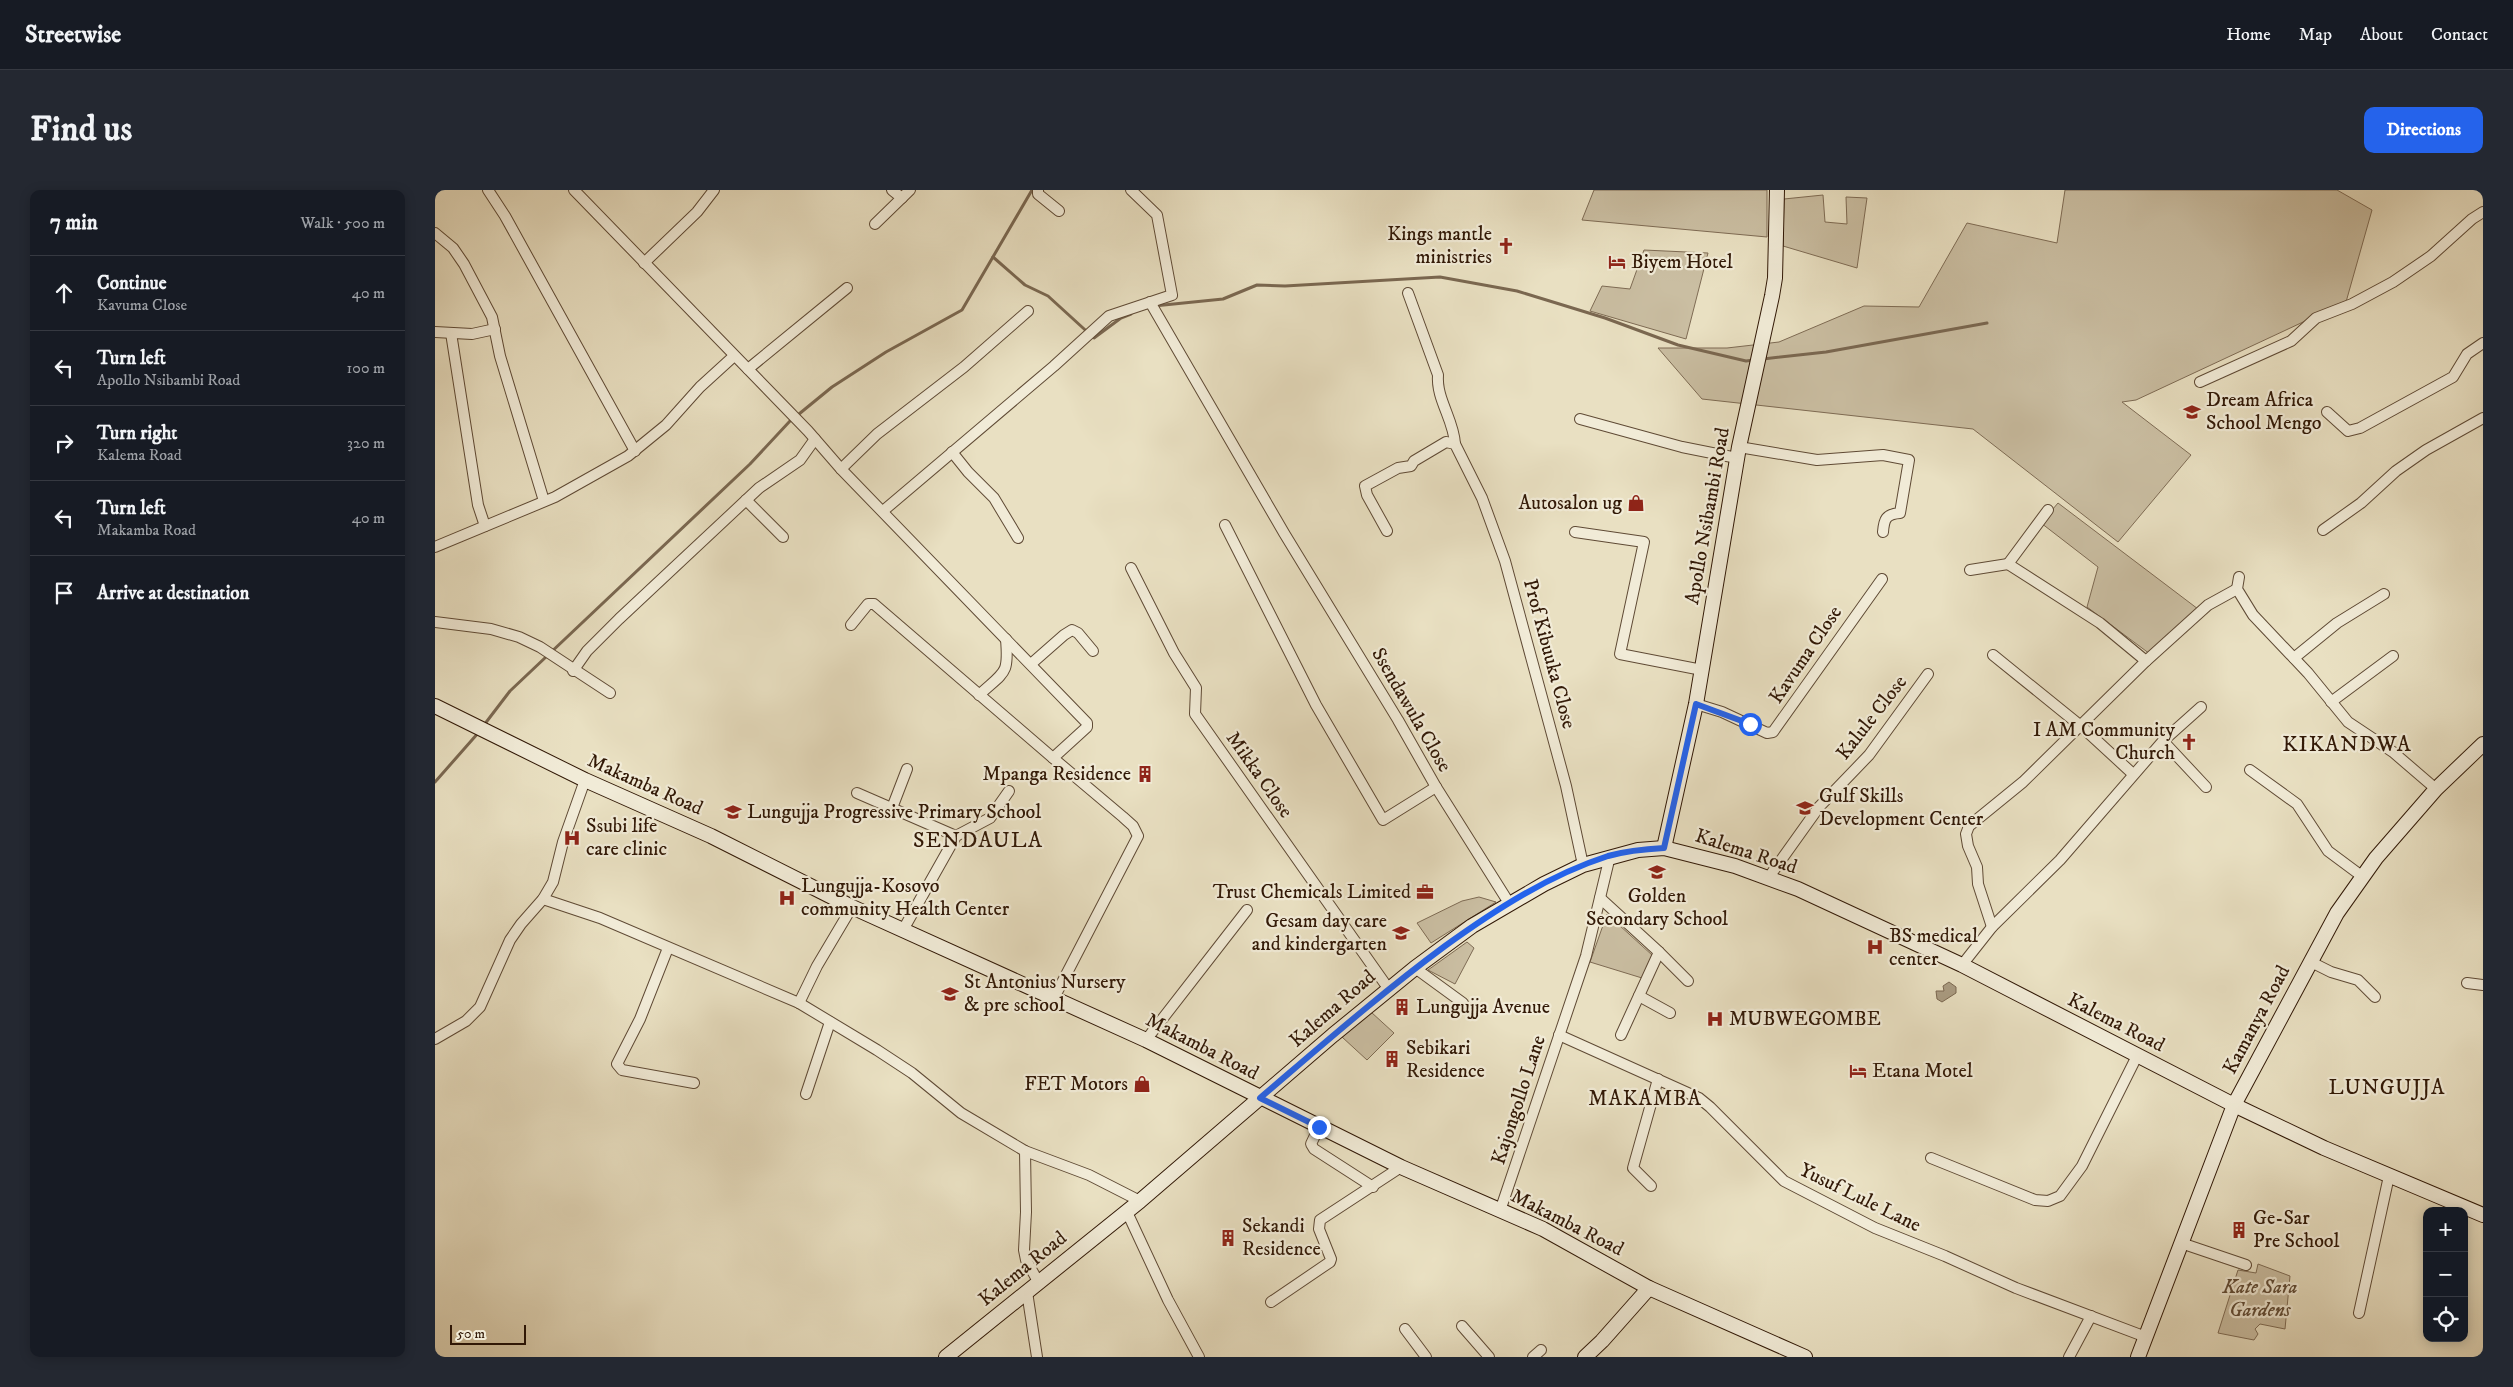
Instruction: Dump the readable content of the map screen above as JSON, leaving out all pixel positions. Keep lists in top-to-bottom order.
{
  "streets": {
    "street": [
      "Apollo Nsibambi Road",
      "Prof Kibuuka Close",
      "Kavuma Close",
      "Ssendawula Close",
      "Kalule Close",
      "Mikka Close",
      "Makamba Road",
      "Kalema Road",
      "Kamanya Road",
      "Kajongollo Lane",
      "Yusuf Lule Lane"
    ]
  },
  "crossings": [
    ["Apollo Nsibambi Road", "Kavuma Close"],
    ["Apollo Nsibambi Road", "Kalema Road"],
    ["Prof Kibuuka Close", "Kalema Road"],
    ["Ssendawula Close", "Kalema Road"],
    ["Kalule Close", "Kalema Road"],
    ["Mikka Close", "Kalema Road"],
    ["Makamba Road", "Kalema Road"],
    ["Makamba Road", "Kajongollo Lane"],
    ["Kalema Road", "Kamanya Road"],
    ["Kalema Road", "Kajongollo Lane"],
    ["Kamanya Road", "Yusuf Lule Lane"],
    ["Kajongollo Lane", "Yusuf Lule Lane"]
  ],
  "districts": [
    "KIKANDWA",
    "SENDAULA",
    "LUNGUJJA",
    "MAKAMBA"
  ],
  "parks": ["Kate Sara Gardens"],
  "places": {
    "church": ["Kings mantle ministries", "I AM Community Church"],
    "hotel": ["Biyem Hotel", "Etana Motel"],
    "school or university": [
      "Dream Africa School Mengo",
      "Gulf Skills Development Center",
      "Lungujja Progressive Primary School",
      "Golden Secondary School",
      "Gesam day care and kindergarten",
      "St Antonius Nursery & pre school"
    ],
    "shop": ["Autosalon ug", "FET Motors"],
    "building": [
      "Mpanga Residence",
      "Lungujja Avenue",
      "Sebikari Residence",
      "Ge-Sar Pre School",
      "Sekandi Residence"
    ],
    "hospital": [
      "Ssubi life care clinic",
      "Lungujja-Kosovo community Health Center",
      "BS medical center",
      "MUBWEGOMBE"
    ],
    "office": ["Trust Chemicals Limited"]
  },
  "scale_bar": "50 m",
  "page": {
    "header": "Streetwise",
    "nav": [
      "Home",
      "Map",
      "About",
      "Contact"
    ],
    "buttons": "Directions",
    "title": "Find us",
    "heading": ["7 min", "Walk · 500 m"],
    "list": [
      ["Continue", "Kavuma Close", "40 m"],
      ["Turn left", "Apollo Nsibambi Road", "100 m"],
      ["Turn right", "Kalema Road", "320 m"],
      ["Turn left", "Makamba Road", "40 m"],
      "Arrive at destination"
    ],
    "map_buttons": ["+", "−"],
    "scale": "50 m"
  }
}
